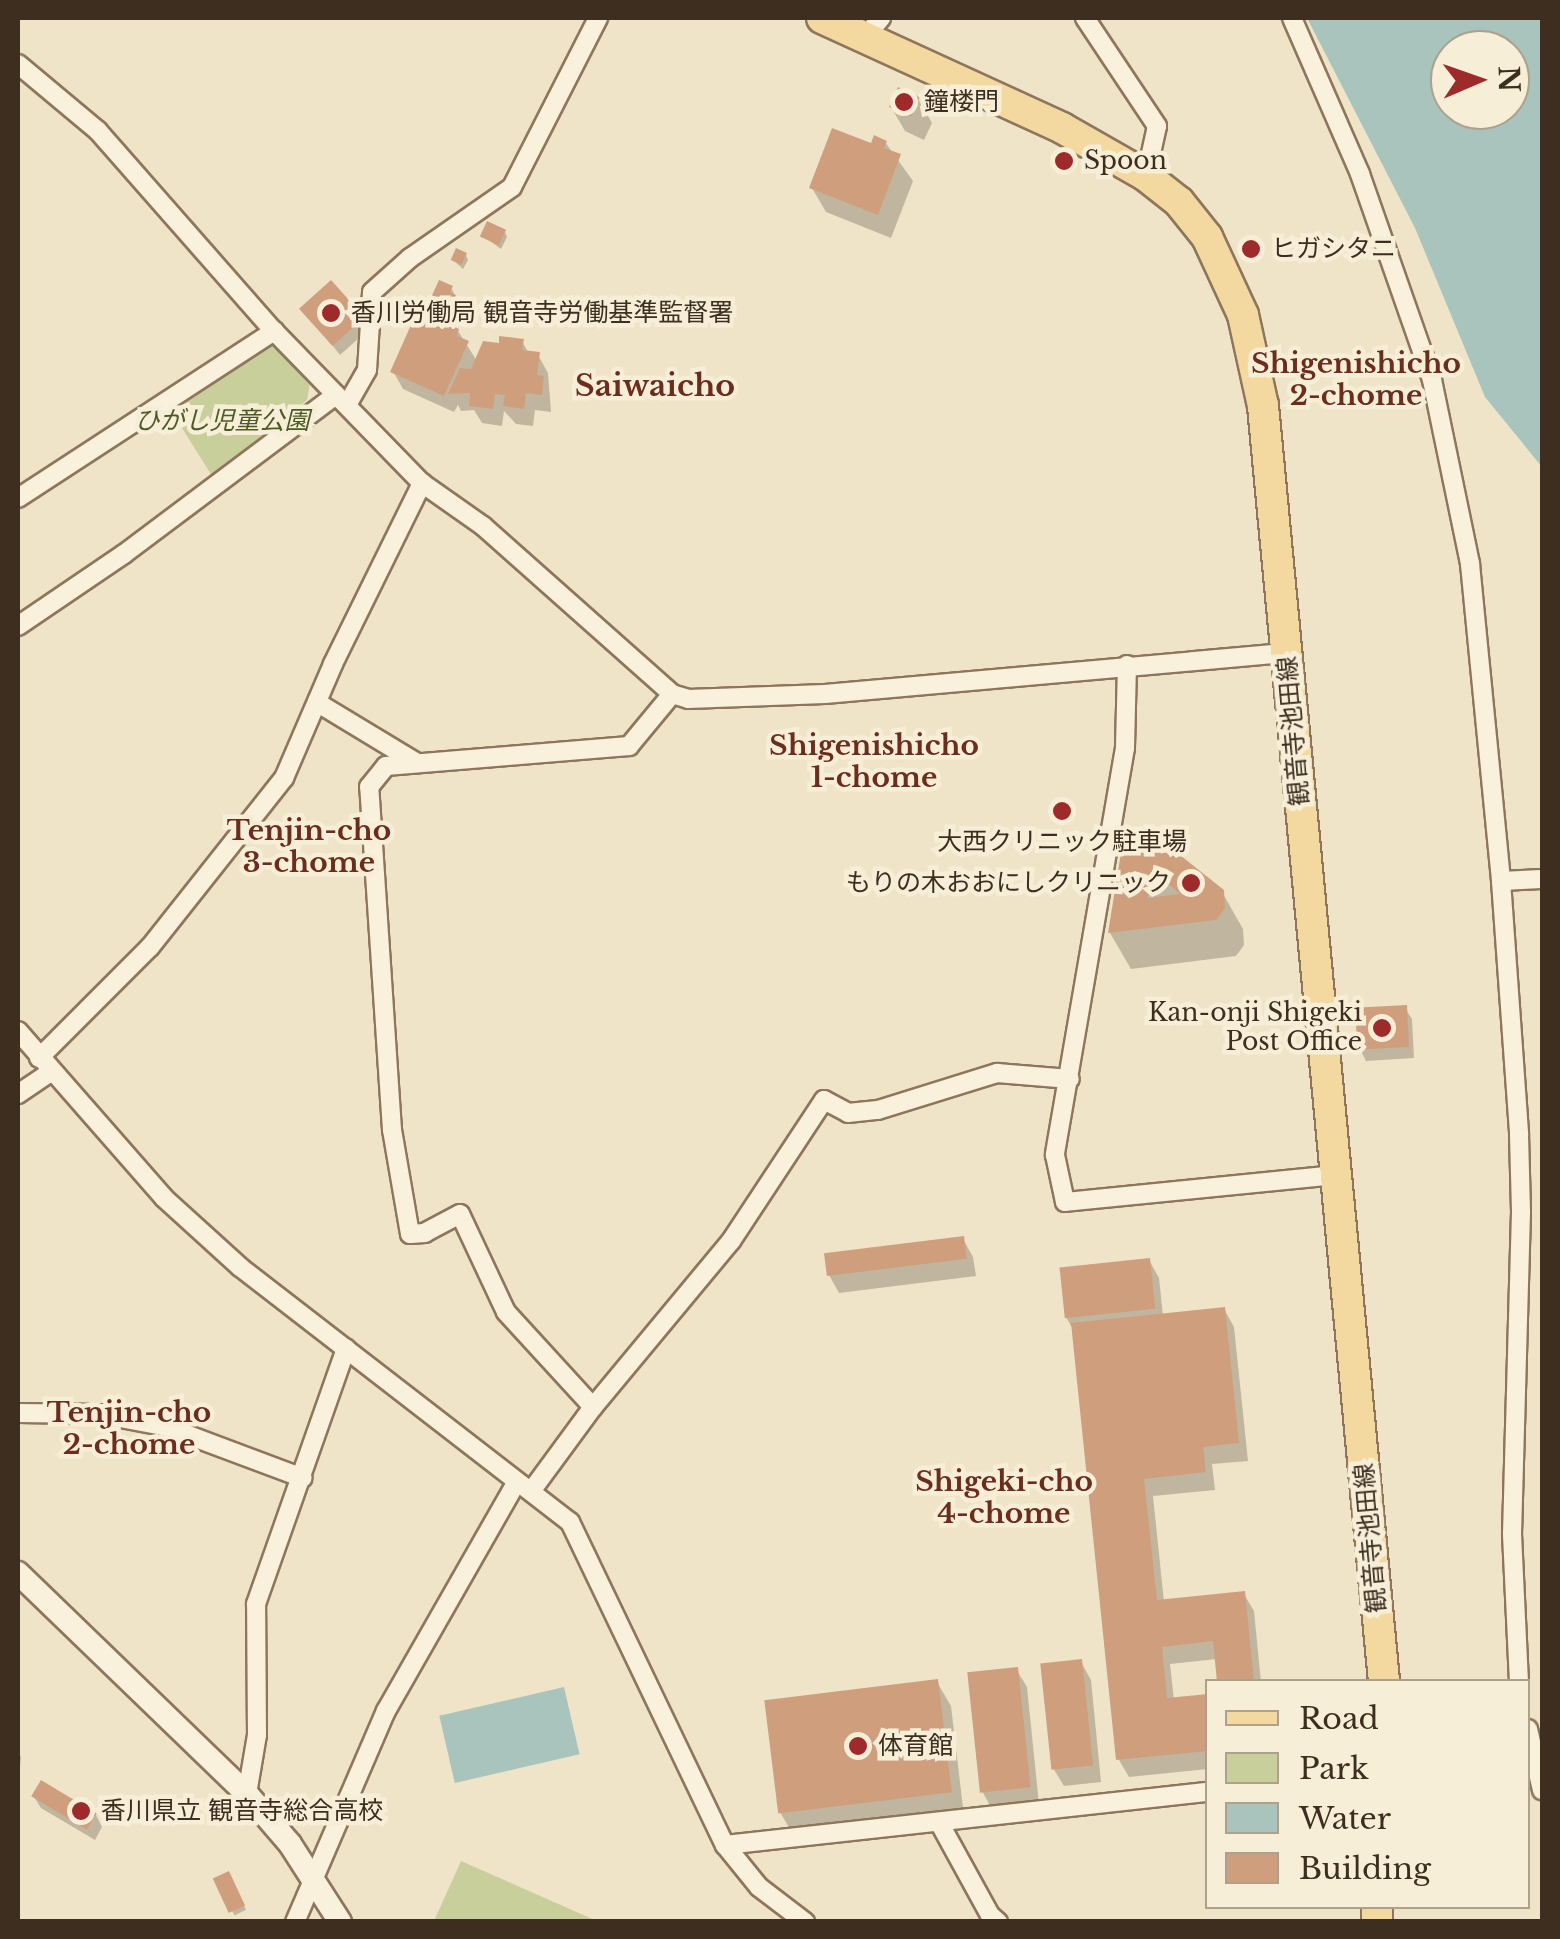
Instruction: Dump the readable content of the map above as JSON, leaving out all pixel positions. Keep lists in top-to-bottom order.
{
  "streets": {
    "main road": ["観音寺池田線"]
  },
  "districts": [
    "Shigenishicho 2-chome",
    "Saiwaicho",
    "Shigenishicho 1-chome",
    "Tenjin-cho 3-chome",
    "Tenjin-cho 2-chome",
    "Shigeki-cho 4-chome"
  ],
  "parks": ["ひがし児童公園"],
  "places": [
    "鐘楼門",
    "Spoon",
    "ヒガシタニ",
    "香川労働局 観音寺労働基準監督署",
    "大西クリニック駐車場",
    "もりの木おおにしクリニック",
    "Kan-onji Shigeki Post Office",
    "体育館",
    "香川県立 観音寺総合高校"
  ],
  "legend": [
    "Road",
    "Park",
    "Water",
    "Building"
  ],
  "north": "right"
}
